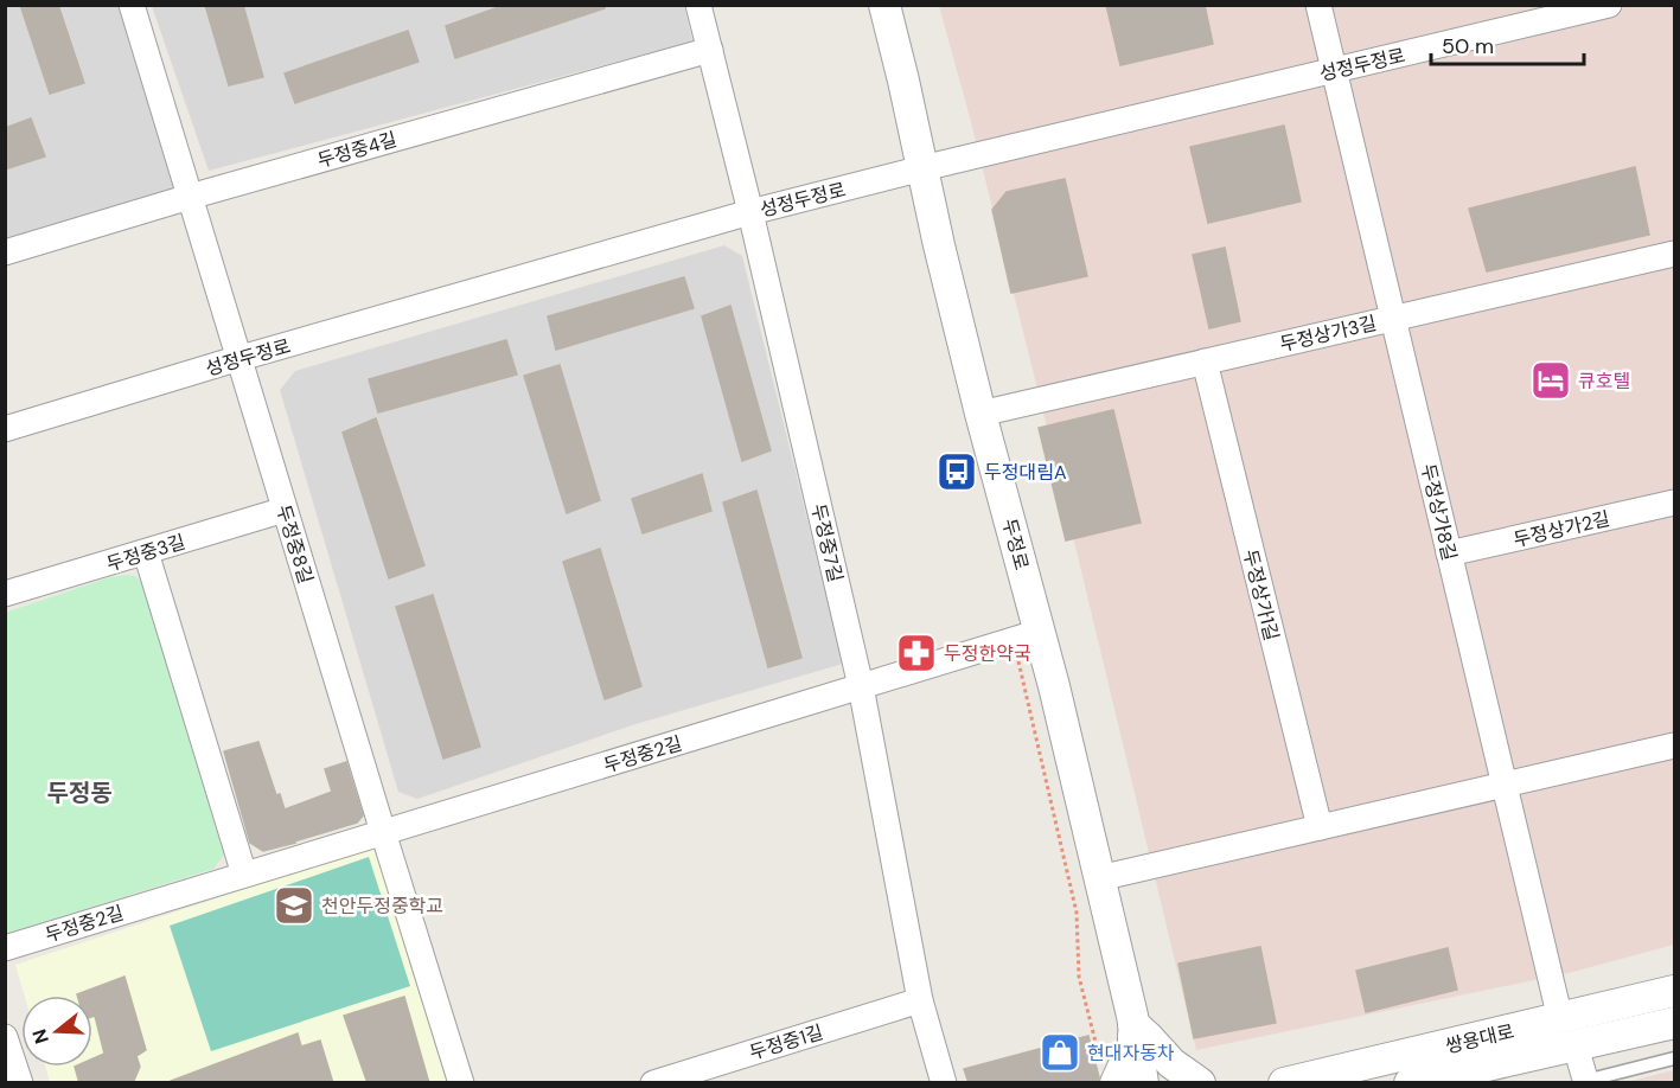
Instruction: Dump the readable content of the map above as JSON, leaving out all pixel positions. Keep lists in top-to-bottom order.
{
  "streets": {
    "street": [
      "성정두정로",
      "두정중4길",
      "두정상가3길",
      "두정상가8길",
      "두정상가2길",
      "두정중7길",
      "두정중8길",
      "두정로",
      "두정중3길",
      "두정상가1길",
      "두정중2길",
      "쌍용대로",
      "두정중1길"
    ]
  },
  "crossings": [
    ["성정두정로", "두정상가8길"],
    ["성정두정로", "두정중7길"],
    ["성정두정로", "두정중8길"],
    ["성정두정로", "두정로"],
    ["두정중4길", "두정중7길"],
    ["두정중4길", "두정중8길"],
    ["두정상가3길", "두정상가8길"],
    ["두정상가3길", "두정로"],
    ["두정상가3길", "두정상가1길"],
    ["두정상가8길", "두정상가2길"],
    ["두정상가8길", "쌍용대로"],
    ["두정중7길", "두정중2길"],
    ["두정중7길", "두정중1길"],
    ["두정중8길", "두정중3길"],
    ["두정중8길", "두정중2길"],
    ["두정로", "두정중2길"]
  ],
  "districts": ["두정동"],
  "places": {
    "hotel": ["큐호텔"],
    "bus stop": ["두정대림A"],
    "pharmacy": ["두정한약국"],
    "school or university": ["천안두정중학교"],
    "shop": ["현대자동차"]
  },
  "scale_bar": "50 m",
  "north": "left"
}
